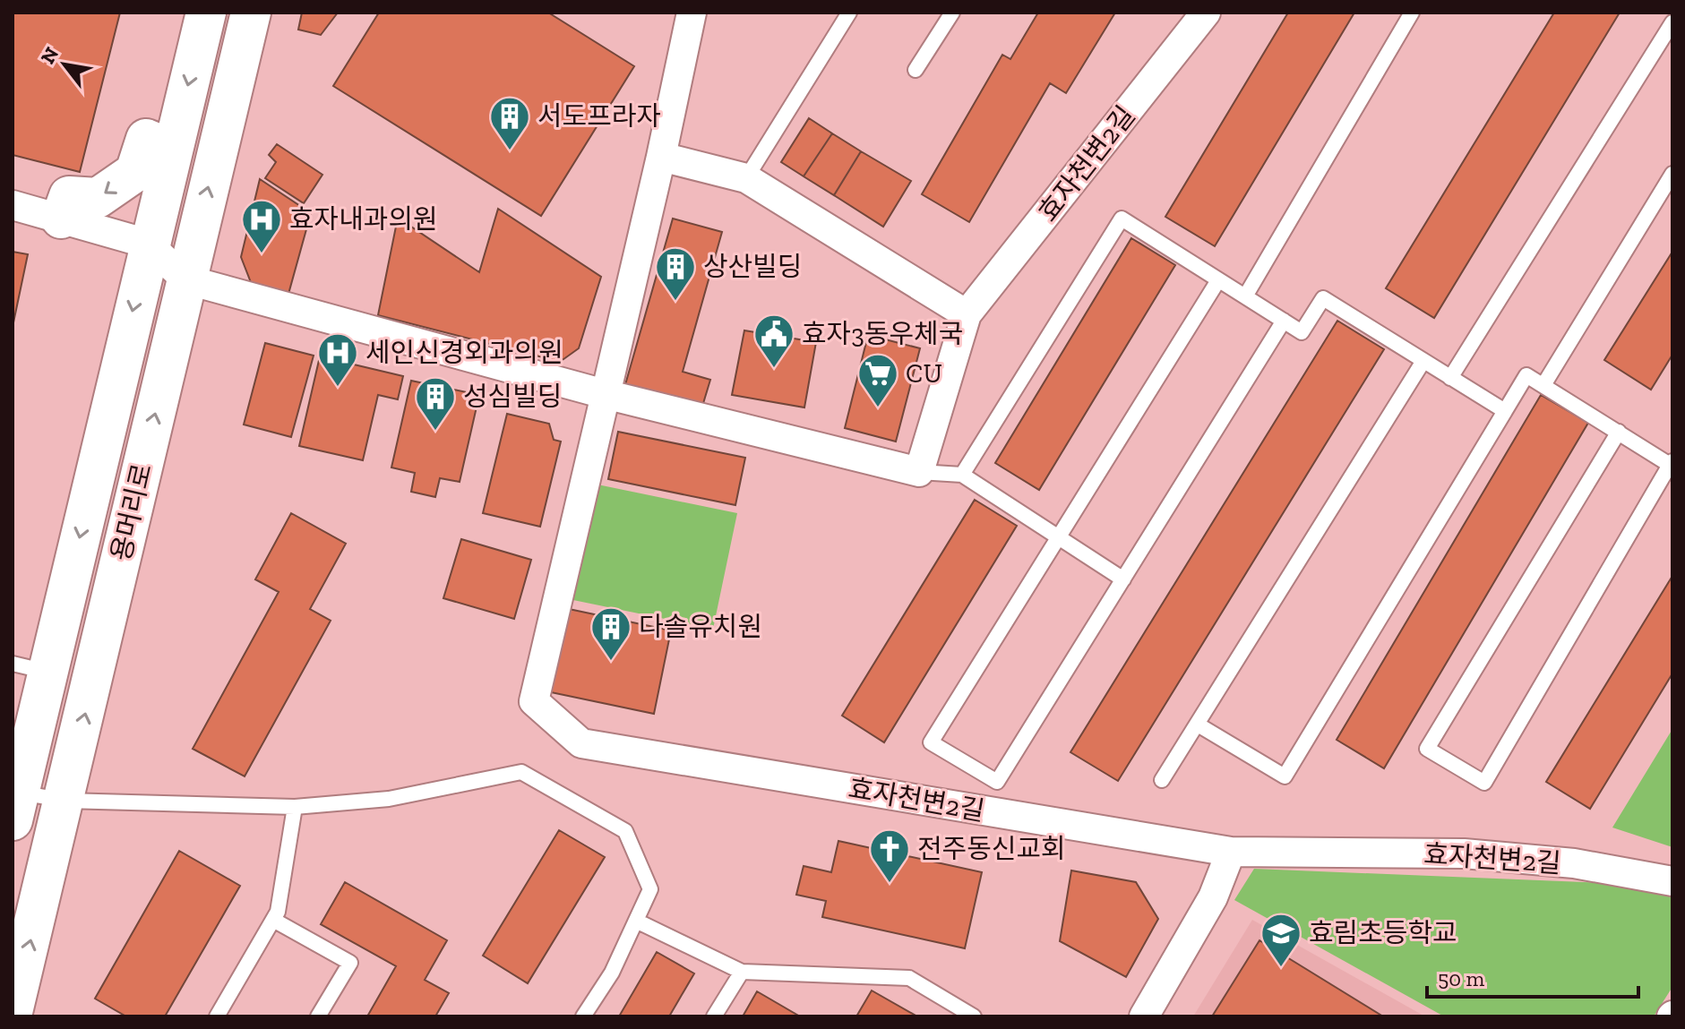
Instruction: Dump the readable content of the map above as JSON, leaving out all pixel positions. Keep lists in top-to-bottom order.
{
  "streets": {
    "street": ["효자천변2길", "용머리로"]
  },
  "places": {
    "building": [
      "서도프라자",
      "상산빌딩",
      "성심빌딩",
      "다솔유치원"
    ],
    "hospital": ["효자내과의원", "세인신경외과의원"],
    "public building": ["효자3동우체국"],
    "supermarket": ["CU"],
    "church": ["전주동신교회"],
    "school or university": ["효림초등학교"]
  },
  "scale_bar": "50 m",
  "north": "top left"
}
